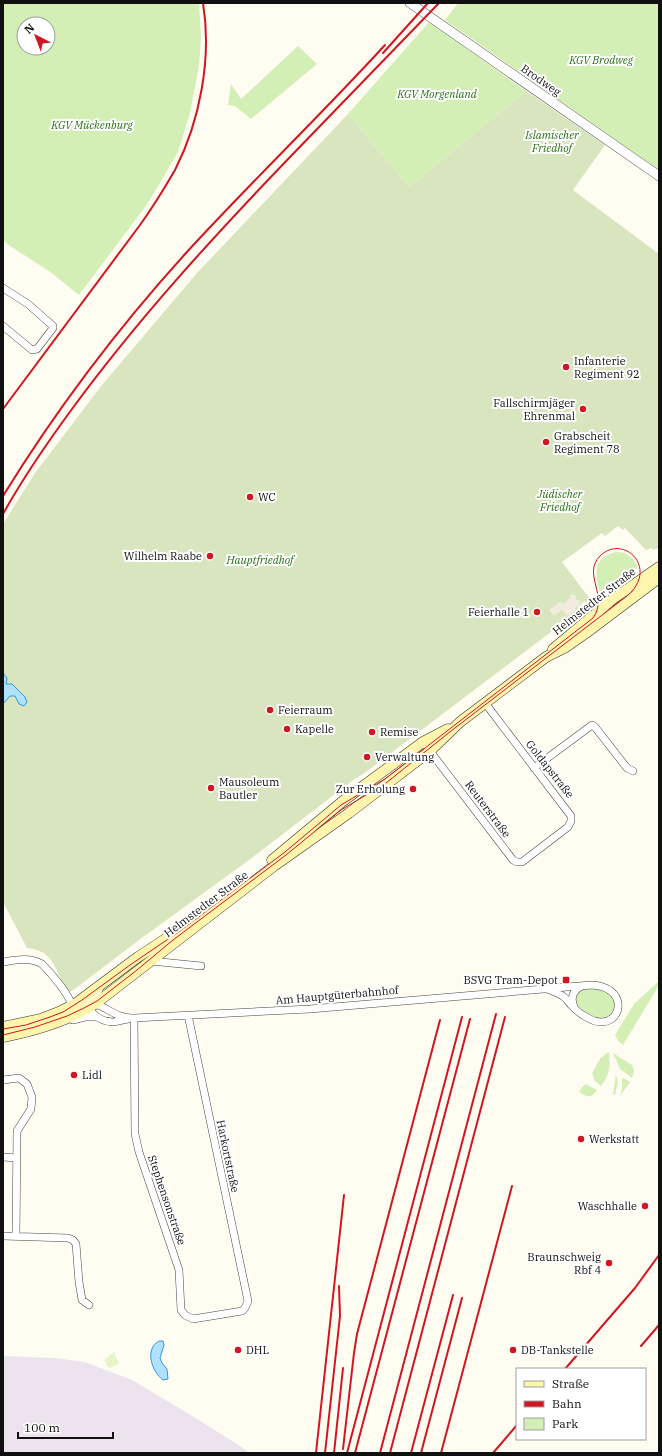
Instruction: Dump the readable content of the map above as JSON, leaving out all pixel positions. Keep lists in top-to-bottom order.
{
  "streets": {
    "main road": ["Helmstedter Straße"],
    "street": [
      "Brodweg",
      "Goldapstraße",
      "Reuterstraße",
      "Am Hauptgüterbahnhof",
      "Harkortstraße",
      "Stephensonstraße"
    ]
  },
  "crossings": [
    ["Helmstedter Straße", "Goldapstraße"],
    ["Helmstedter Straße", "Reuterstraße"],
    ["Helmstedter Straße", "Am Hauptgüterbahnhof"],
    ["Goldapstraße", "Reuterstraße"],
    ["Am Hauptgüterbahnhof", "Harkortstraße"],
    ["Am Hauptgüterbahnhof", "Stephensonstraße"],
    ["Harkortstraße", "Stephensonstraße"]
  ],
  "parks": [
    "KGV Brodweg",
    "KGV Morgenland",
    "KGV Mückenburg",
    "Islamischer Friedhof",
    "Jüdischer Friedhof",
    "Hauptfriedhof"
  ],
  "places": {
    "other": [
      "Infanterie Regiment 92",
      "Fallschirmjäger Ehrenmal",
      "Grabscheit Regiment 78",
      "WC",
      "Wilhelm Raabe",
      "Feierhalle 1",
      "Feierraum",
      "Kapelle",
      "Remise",
      "Verwaltung",
      "Mausoleum Bautler",
      "Zur Erholung",
      "Lidl",
      "Werkstatt",
      "Waschhalle",
      "Braunschweig Rbf 4",
      "DHL",
      "DB-Tankstelle"
    ],
    "transit": ["BSVG Tram-Depot"]
  },
  "legend": ["Straße", "Bahn", "Park"],
  "scale_bar": "100 m",
  "north": "top left"
}
